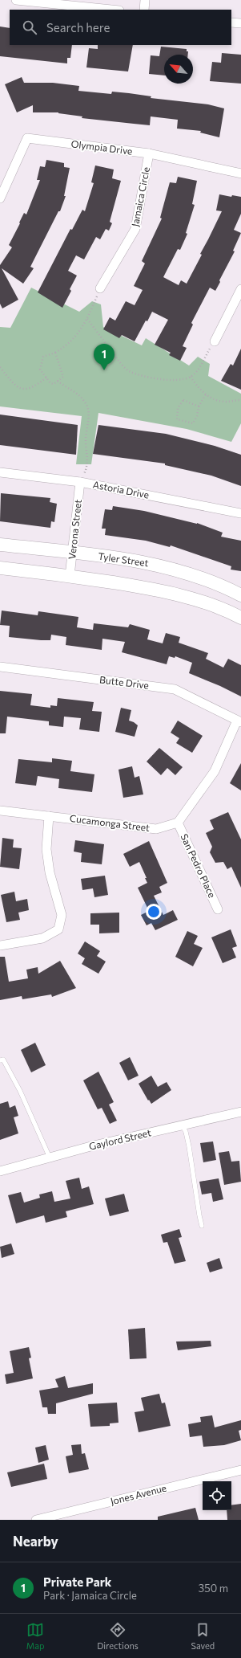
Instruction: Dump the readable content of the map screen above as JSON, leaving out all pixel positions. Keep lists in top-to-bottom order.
{
  "streets": {
    "main road": ["Tyler Street"],
    "street": [
      "Olympia Drive",
      "Jamaica Circle",
      "Astoria Drive",
      "Verona Street",
      "Butte Drive",
      "Cucamonga Street",
      "San Pedro Place",
      "Gaylord Street",
      "Jones Avenue"
    ]
  },
  "crossings": [
    ["Olympia Drive", "Jamaica Circle"],
    ["Astoria Drive", "Verona Street"],
    ["Verona Street", "Tyler Street"],
    ["Cucamonga Street", "San Pedro Place"]
  ],
  "north": "top left",
  "page": {
    "search": "Search here",
    "pins": "1",
    "heading": "Nearby",
    "list": [
      {
        "mark": "1",
        "name": "Private Park",
        "note": "Park · Jamaica Circle",
        "value": "350 m"
      }
    ],
    "nav": ["Map", "Directions", "Saved"]
  }
}
